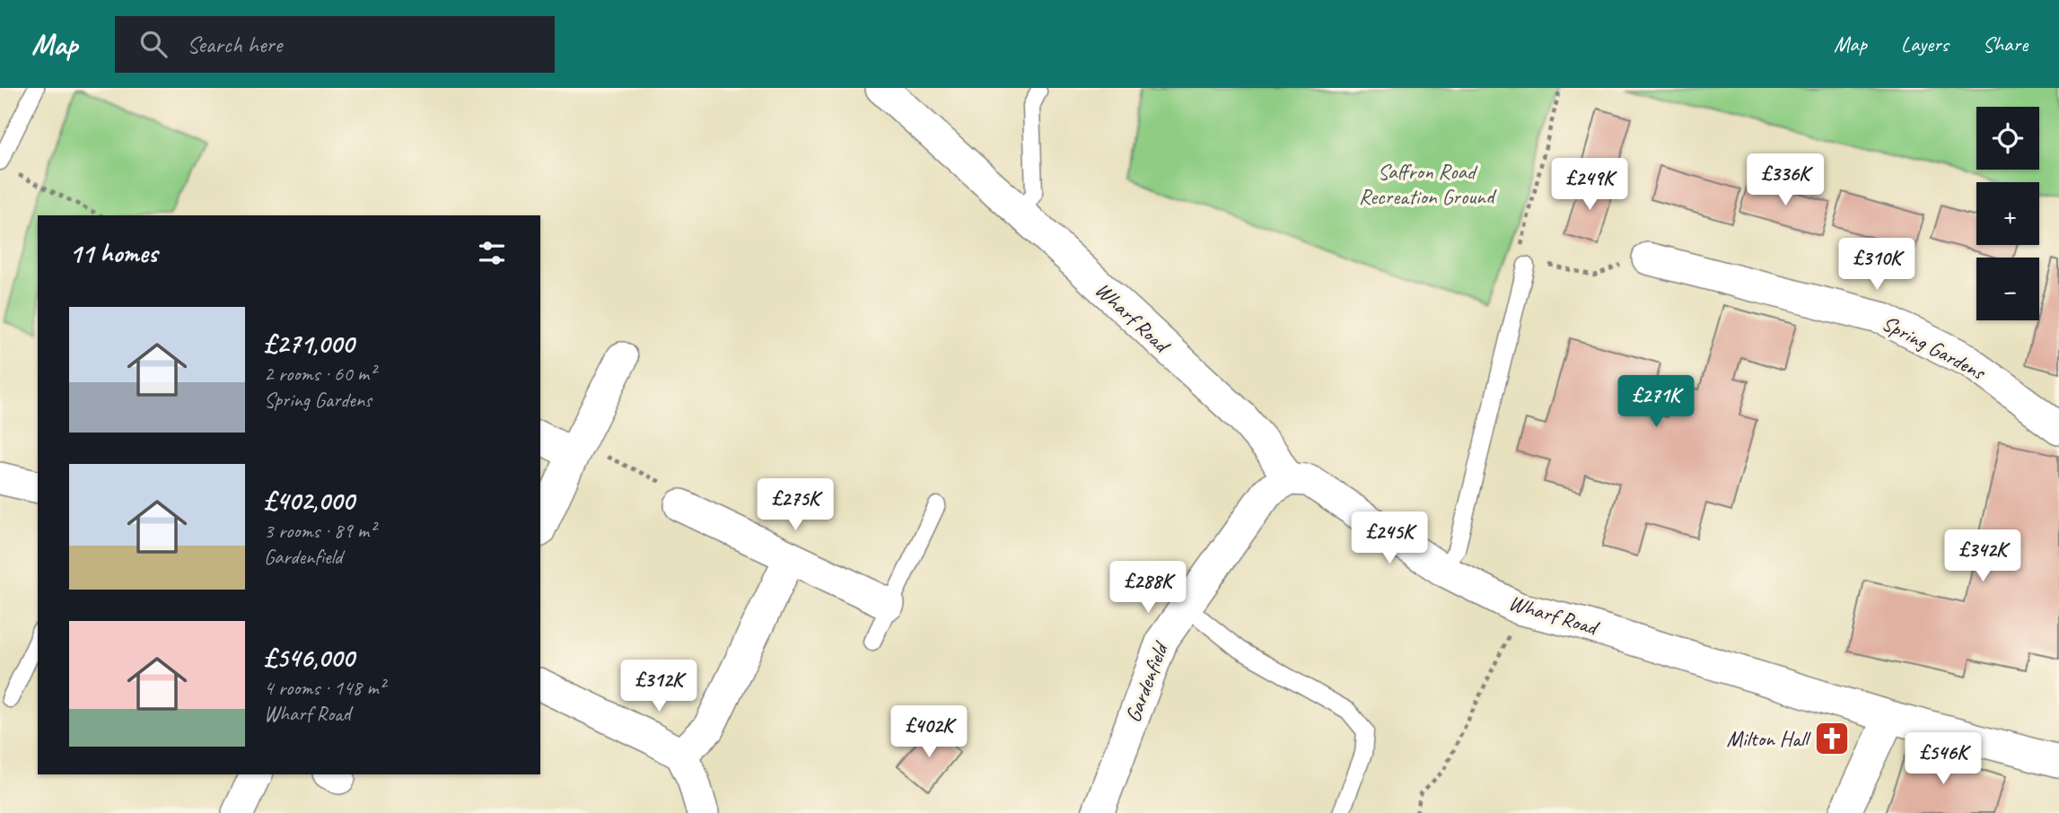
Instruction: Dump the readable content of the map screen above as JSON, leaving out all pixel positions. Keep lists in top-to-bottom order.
{
  "streets": {
    "street": ["Wharf Road", "Spring Gardens", "Gardenfield"]
  },
  "crossings": [
    ["Wharf Road", "Gardenfield"]
  ],
  "parks": ["Saffron Road Recreation Ground"],
  "places": {
    "church": ["Milton Hall"]
  },
  "page": {
    "header": "Map",
    "search": "Search here",
    "nav": ["Map", "Layers", "Share"],
    "map_buttons": ["+", "−"],
    "price": [
      "£336K",
      "£249K",
      "£310K",
      "£271K",
      "£275K",
      "£245K",
      "£342K",
      "£288K",
      "£312K",
      "£402K",
      "£546K"
    ],
    "heading": "11 homes",
    "list": [
      {
        "name": "£271,000",
        "note": "2 rooms · 60 m² · Spring Gardens"
      },
      {
        "name": "£402,000",
        "note": "3 rooms · 89 m² · Gardenfield"
      },
      {
        "name": "£546,000",
        "note": "4 rooms · 148 m² · Wharf Road"
      }
    ]
  }
}
